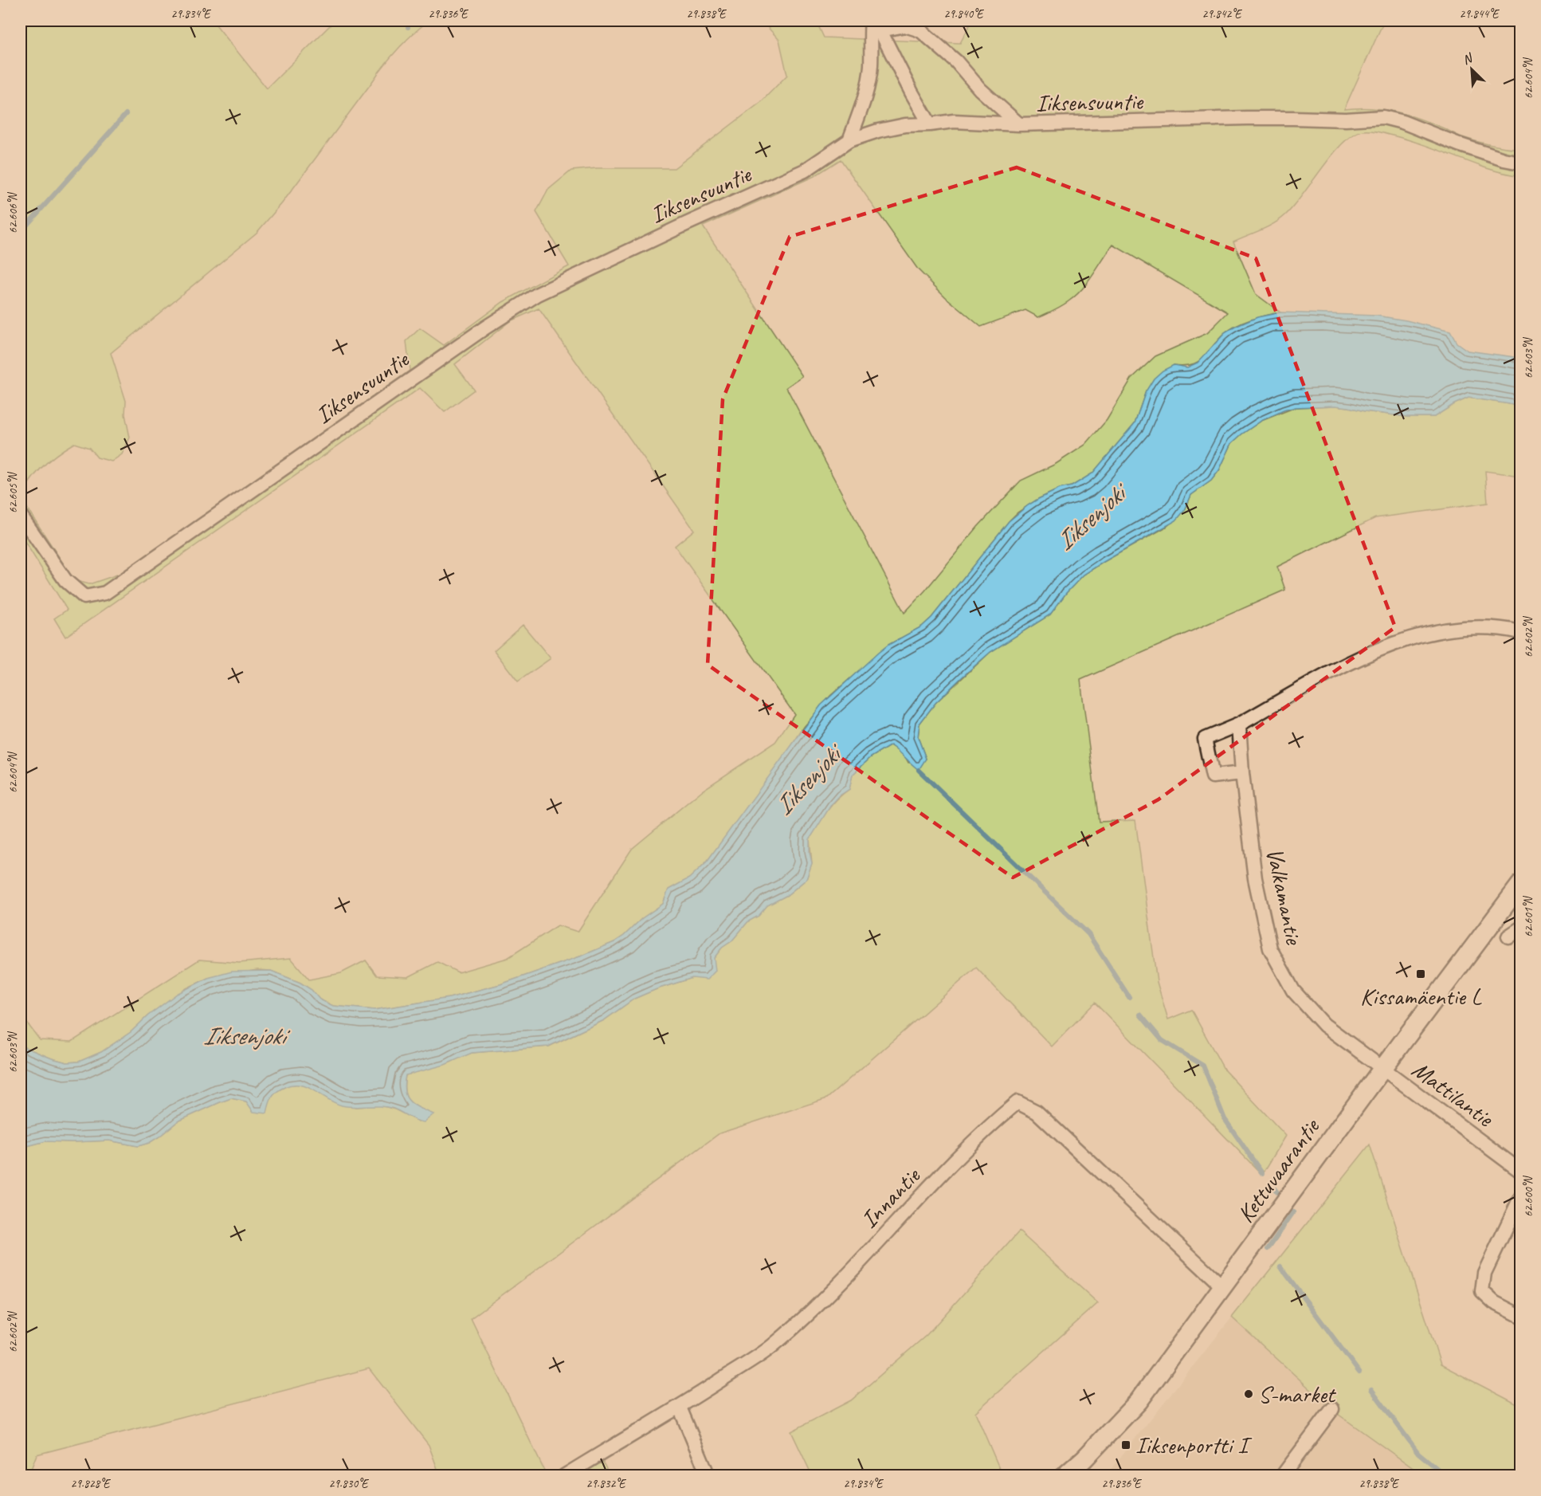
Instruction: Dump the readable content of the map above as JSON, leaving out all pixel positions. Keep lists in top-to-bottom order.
{
  "streets": {
    "street": [
      "Iiksensuuntie",
      "Valkamantie",
      "Mattilantie",
      "Kettuvaarantie",
      "Innantie"
    ]
  },
  "crossings": [
    ["Valkamantie", "Mattilantie"],
    ["Valkamantie", "Kettuvaarantie"],
    ["Mattilantie", "Kettuvaarantie"],
    ["Kettuvaarantie", "Innantie"]
  ],
  "water": ["Iiksenjoki"],
  "places": {
    "transit": ["Kissamäentie L", "Iiksenportti I"],
    "other": ["S-market"]
  },
  "north": "top left",
  "coordinates": [
    "29.834°E",
    "29.836°E",
    "29.838°E",
    "29.840°E",
    "29.842°E",
    "29.844°E",
    "62.604°N",
    "62.606°N",
    "62.603°N",
    "62.605°N",
    "62.602°N",
    "62.601°N",
    "62.600°N",
    "29.828°E",
    "29.830°E",
    "29.832°E"
  ]
}
